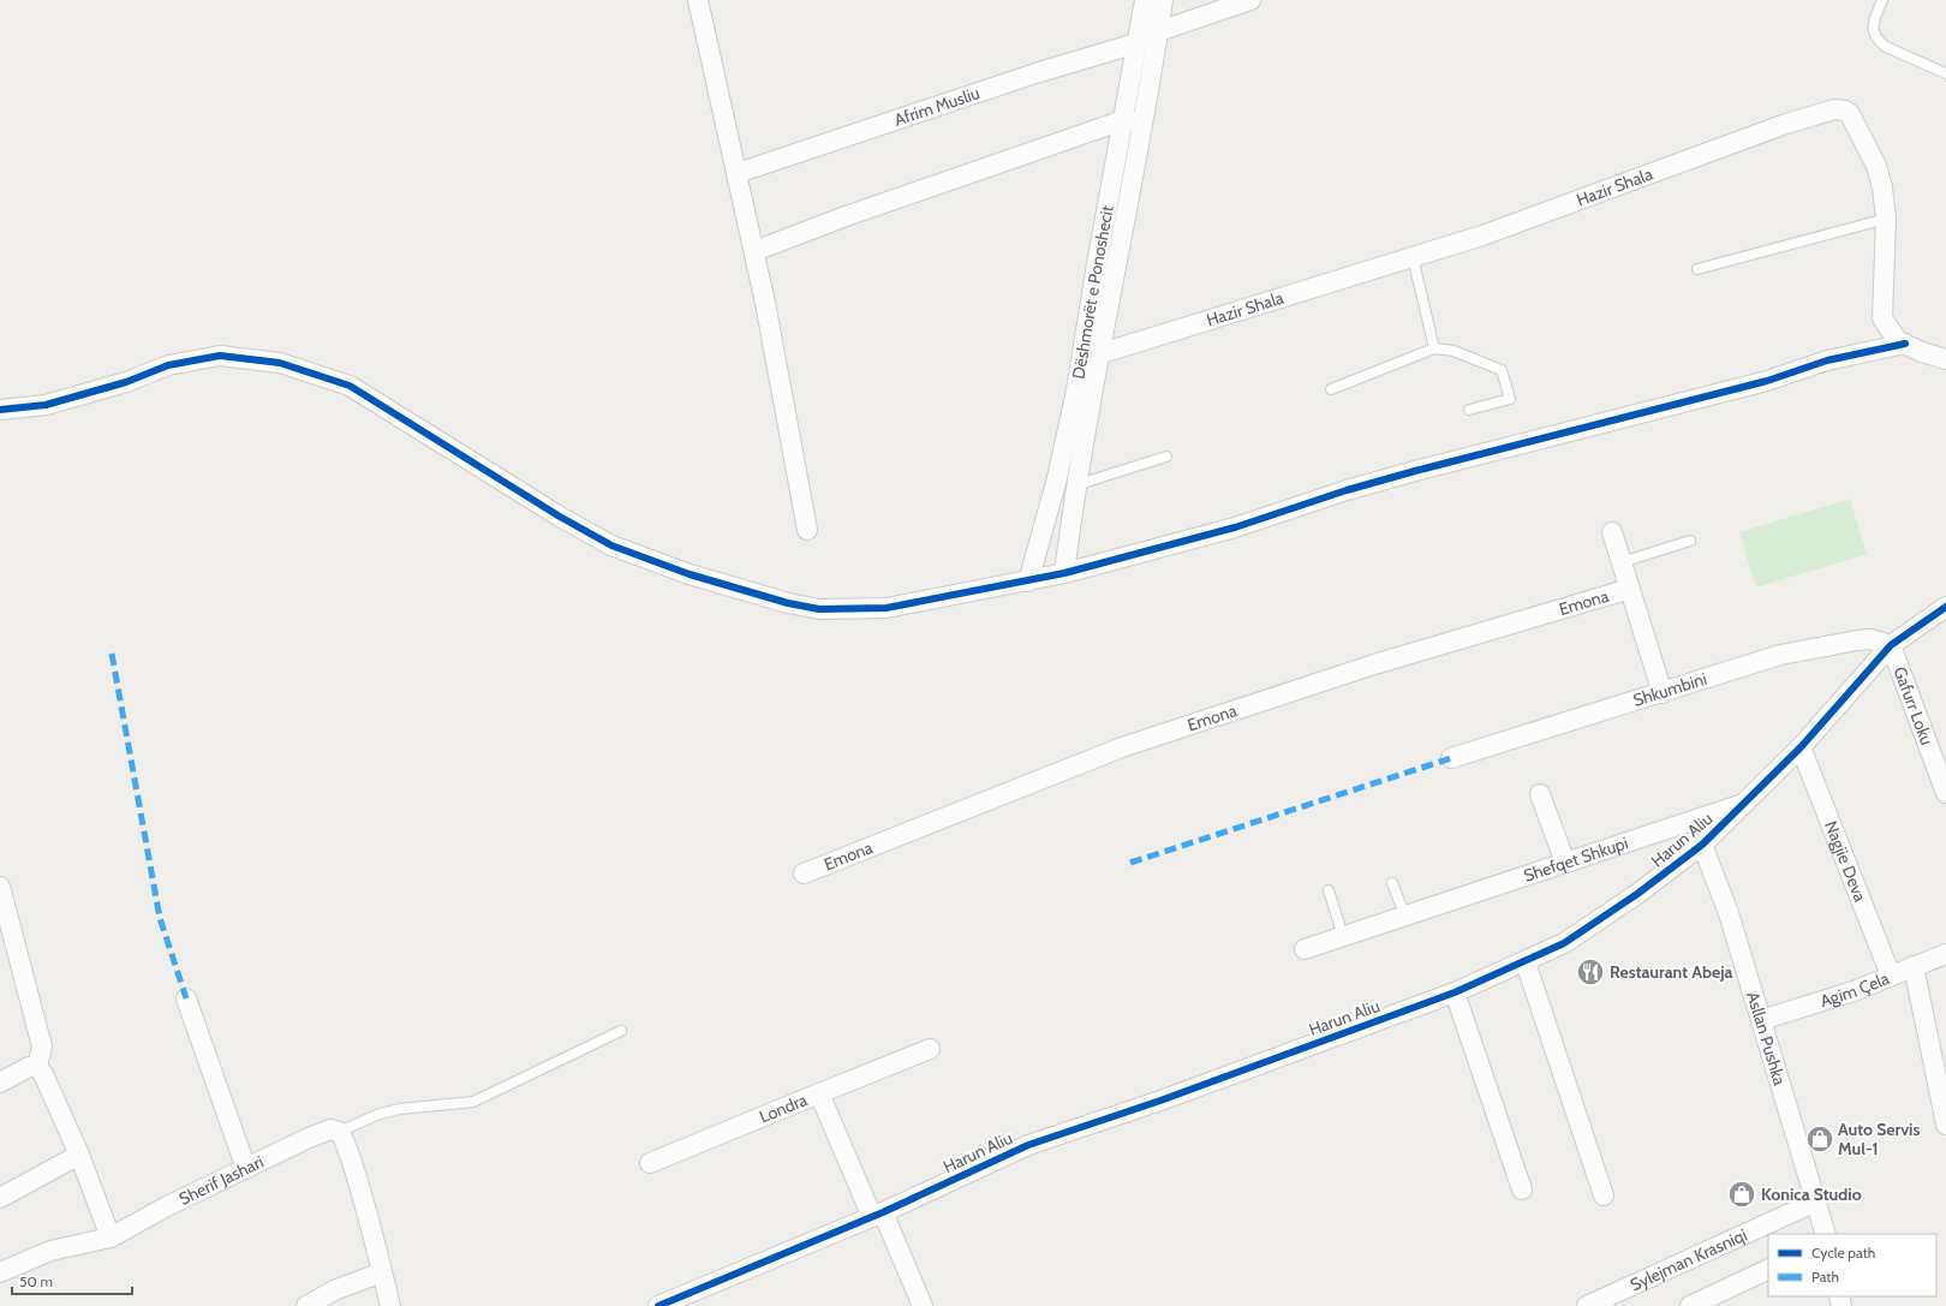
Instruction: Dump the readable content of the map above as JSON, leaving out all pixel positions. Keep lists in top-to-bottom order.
{
  "streets": {
    "street": [
      "Afrim Musliu",
      "Hazir Shala",
      "Dëshmorët e Ponoshecit",
      "Emona",
      "Shkumbini",
      "Gafurr Loku",
      "Harun Aliu",
      "Shefqet Shkupi",
      "Nagjie Deva",
      "Agim Çela",
      "Asllan Pushka",
      "Londra",
      "Sherif Jashari",
      "Sylejman Krasniqi"
    ]
  },
  "crossings": [
    ["Afrim Musliu", "Dëshmorët e Ponoshecit"],
    ["Hazir Shala", "Dëshmorët e Ponoshecit"],
    ["Emona", "Shkumbini"],
    ["Shkumbini", "Gafurr Loku"],
    ["Shkumbini", "Harun Aliu"],
    ["Gafurr Loku", "Harun Aliu"],
    ["Harun Aliu", "Shefqet Shkupi"],
    ["Harun Aliu", "Nagjie Deva"],
    ["Harun Aliu", "Asllan Pushka"],
    ["Harun Aliu", "Londra"],
    ["Nagjie Deva", "Agim Çela"],
    ["Agim Çela", "Asllan Pushka"],
    ["Asllan Pushka", "Sylejman Krasniqi"]
  ],
  "places": {
    "restaurant": ["Restaurant Abeja"],
    "shop": ["Auto Servis Mul-1", "Konica Studio"]
  },
  "legend": ["Cycle path", "Path"],
  "scale_bar": "50 m"
}
